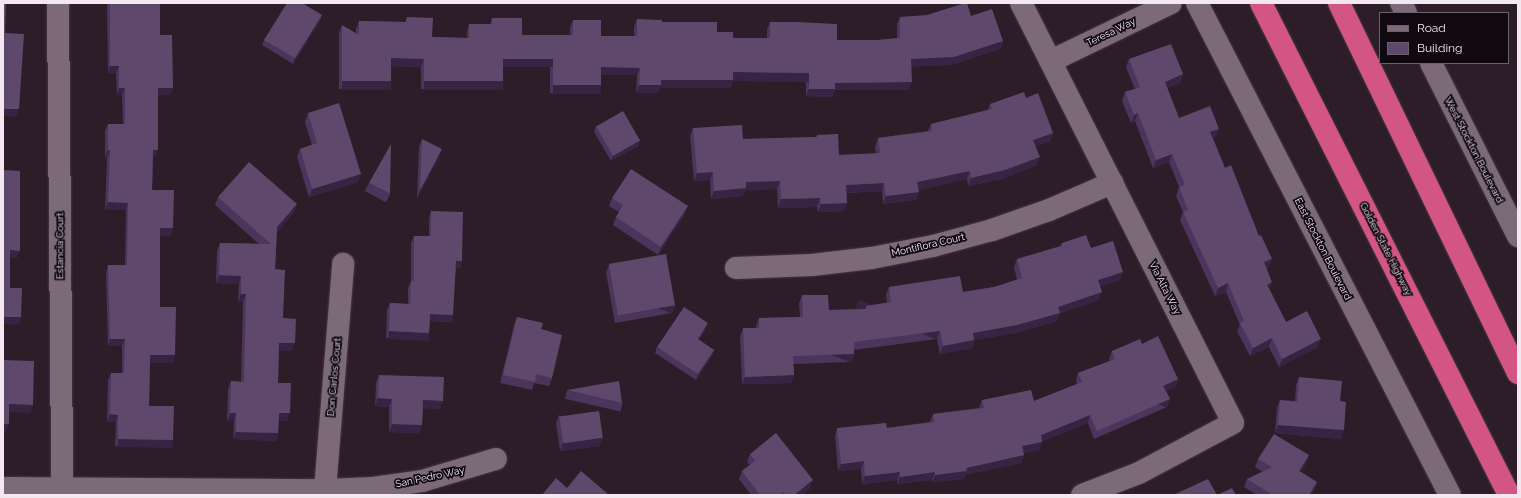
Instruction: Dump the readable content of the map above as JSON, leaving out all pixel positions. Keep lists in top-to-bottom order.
{
  "streets": {
    "highway": ["Golden State Highway"],
    "street": [
      "Teresa Way",
      "West Stockton Boulevard",
      "Montiflora Court",
      "Estancia Court",
      "East Stockton Boulevard",
      "Via Alta Way",
      "Don Carlos Court",
      "San Pedro Way"
    ]
  },
  "crossings": [
    ["Teresa Way", "Via Alta Way"],
    ["Montiflora Court", "Via Alta Way"],
    ["Estancia Court", "San Pedro Way"],
    ["Don Carlos Court", "San Pedro Way"]
  ],
  "legend": ["Road", "Building"]
}
